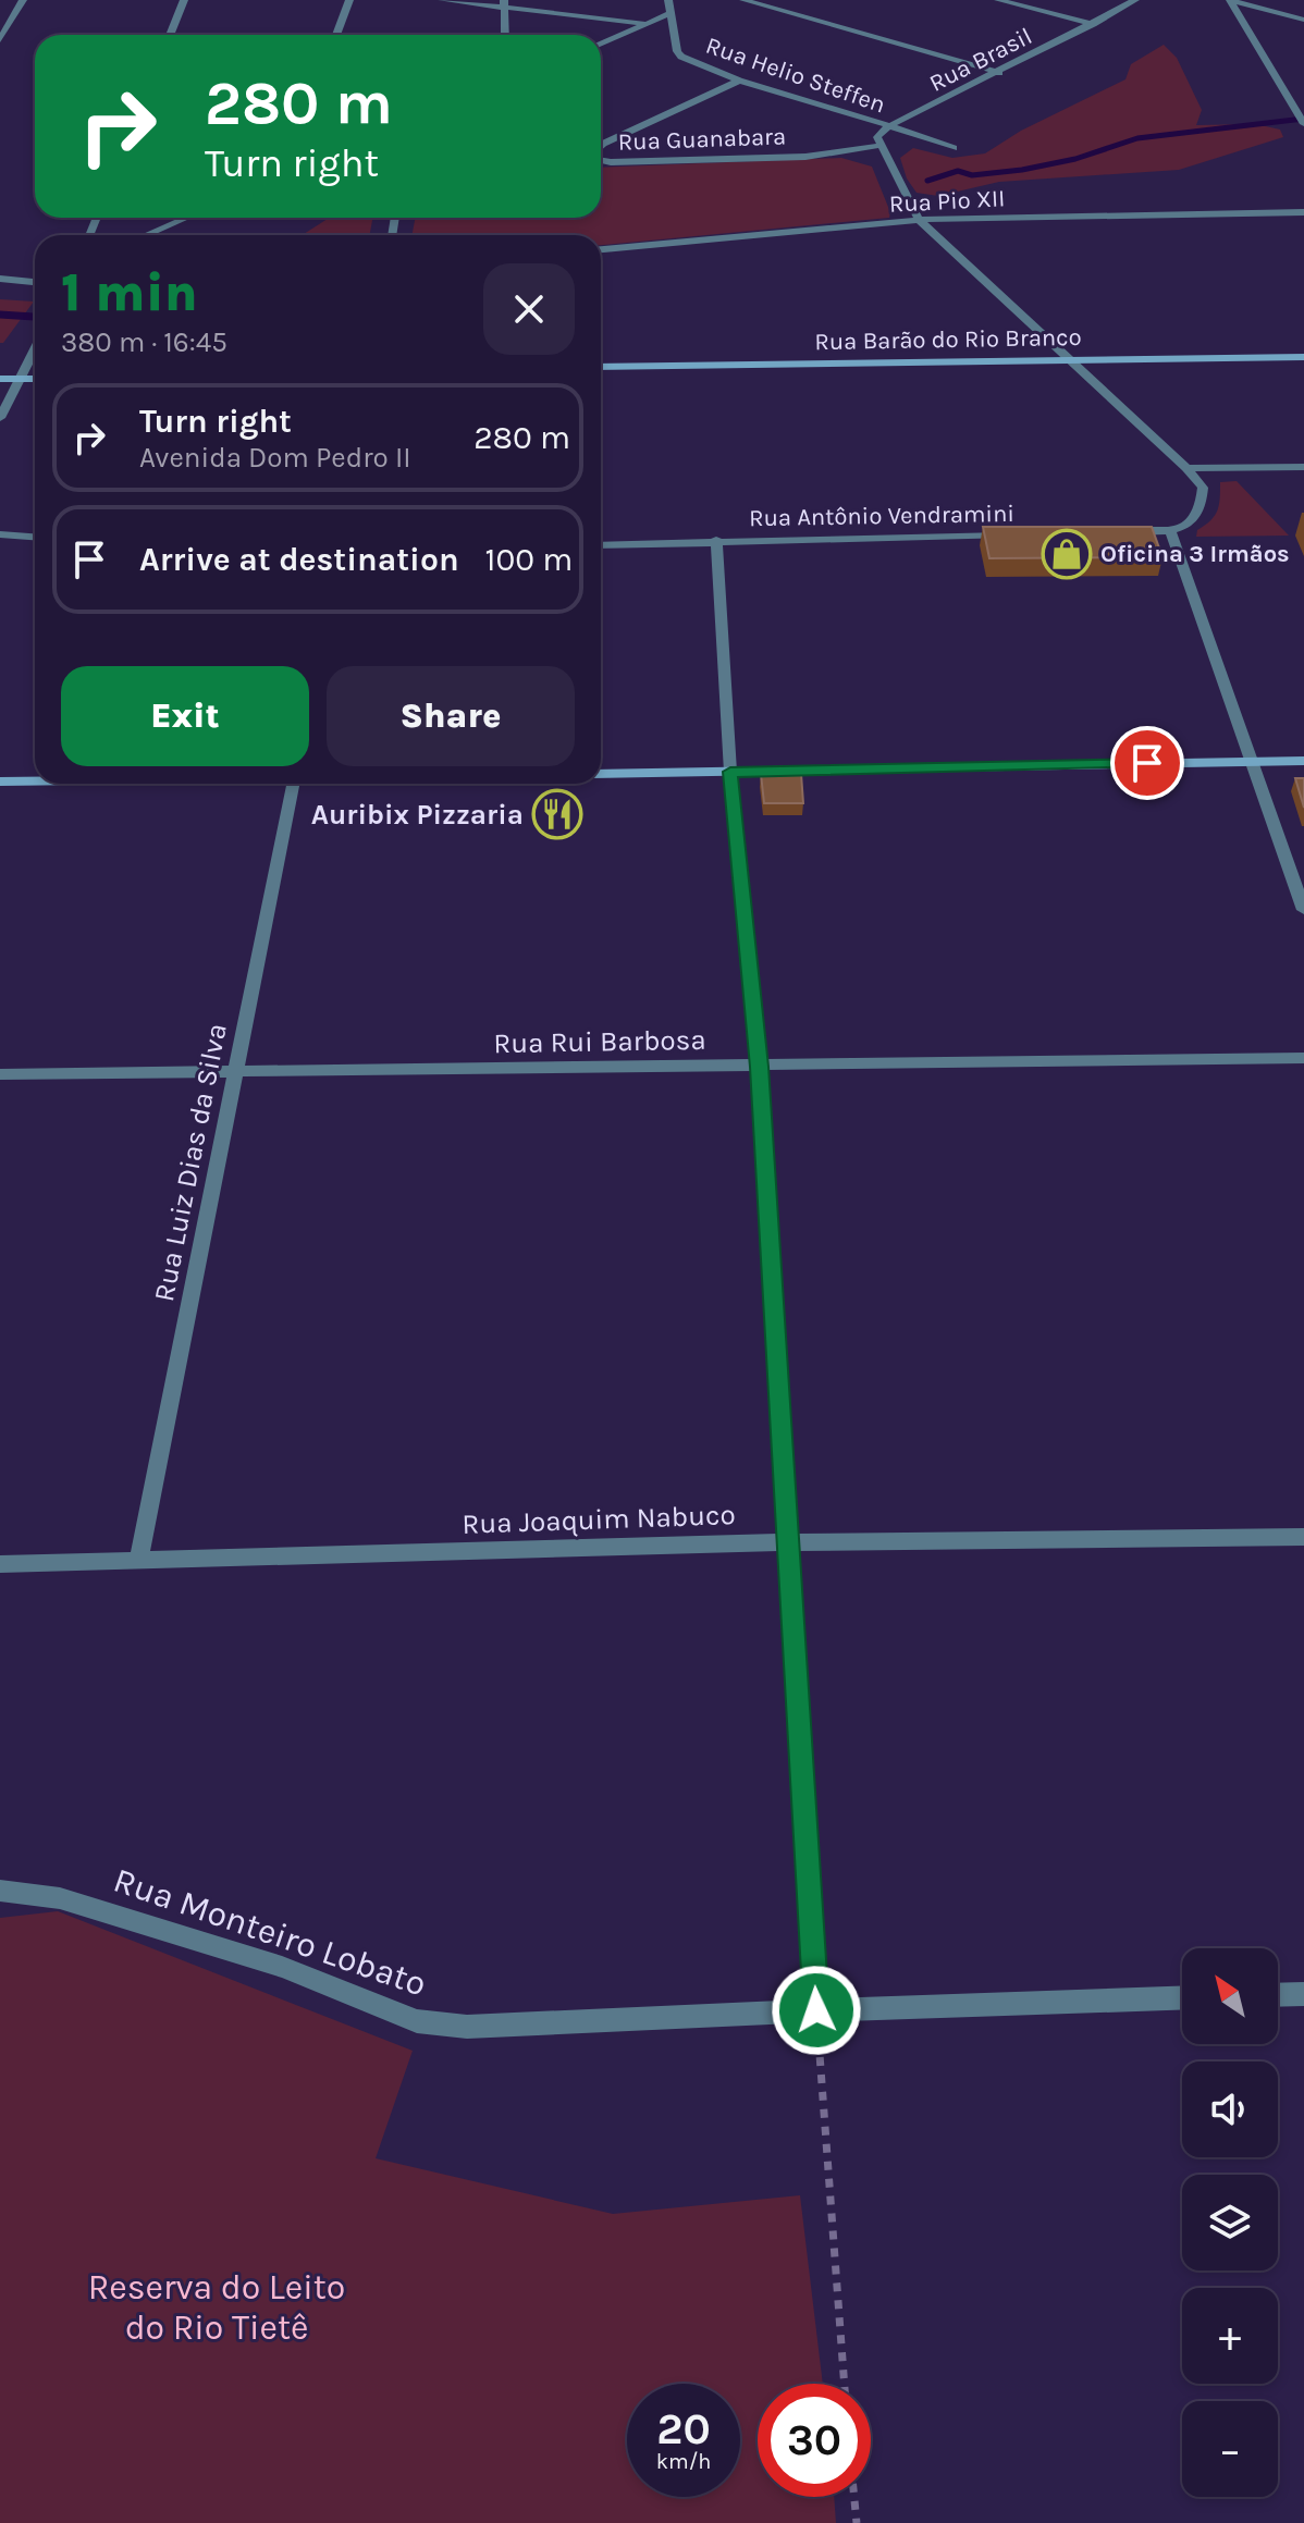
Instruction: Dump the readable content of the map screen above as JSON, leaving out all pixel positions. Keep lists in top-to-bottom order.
{
  "streets": {
    "main road": ["Rua Barão do Rio Branco"],
    "street": [
      "Rua Brasil",
      "Rua Helio Steffen",
      "Rua Guanabara",
      "Rua Pio XII",
      "Rua Antônio Vendramini",
      "Rua Rui Barbosa",
      "Rua Luiz Dias da Silva",
      "Rua Joaquim Nabuco",
      "Rua Monteiro Lobato"
    ]
  },
  "crossings": [
    ["Rua Brasil", "Rua Helio Steffen"],
    ["Rua Helio Steffen", "Rua Guanabara"],
    ["Rua Rui Barbosa", "Rua Luiz Dias da Silva"],
    ["Rua Luiz Dias da Silva", "Rua Joaquim Nabuco"]
  ],
  "parks": ["Reserva do Leito do Rio Tietê"],
  "places": {
    "shop": ["Oficina 3 Irmãos"],
    "restaurant": ["Auribix Pizzaria"]
  },
  "north": "top left",
  "page": {
    "turn": ["280 m", "Turn right"],
    "heading": ["1 min", "380 m · 16:45"],
    "list": [
      {
        "name": "Turn right",
        "note": "Avenida Dom Pedro II",
        "value": "280 m"
      },
      {
        "name": "Arrive at destination",
        "value": "100 m"
      }
    ],
    "buttons": ["Exit", "Share"],
    "map_buttons": ["+", "−"],
    "speed": "20 km/h",
    "limit": "30"
  }
}
